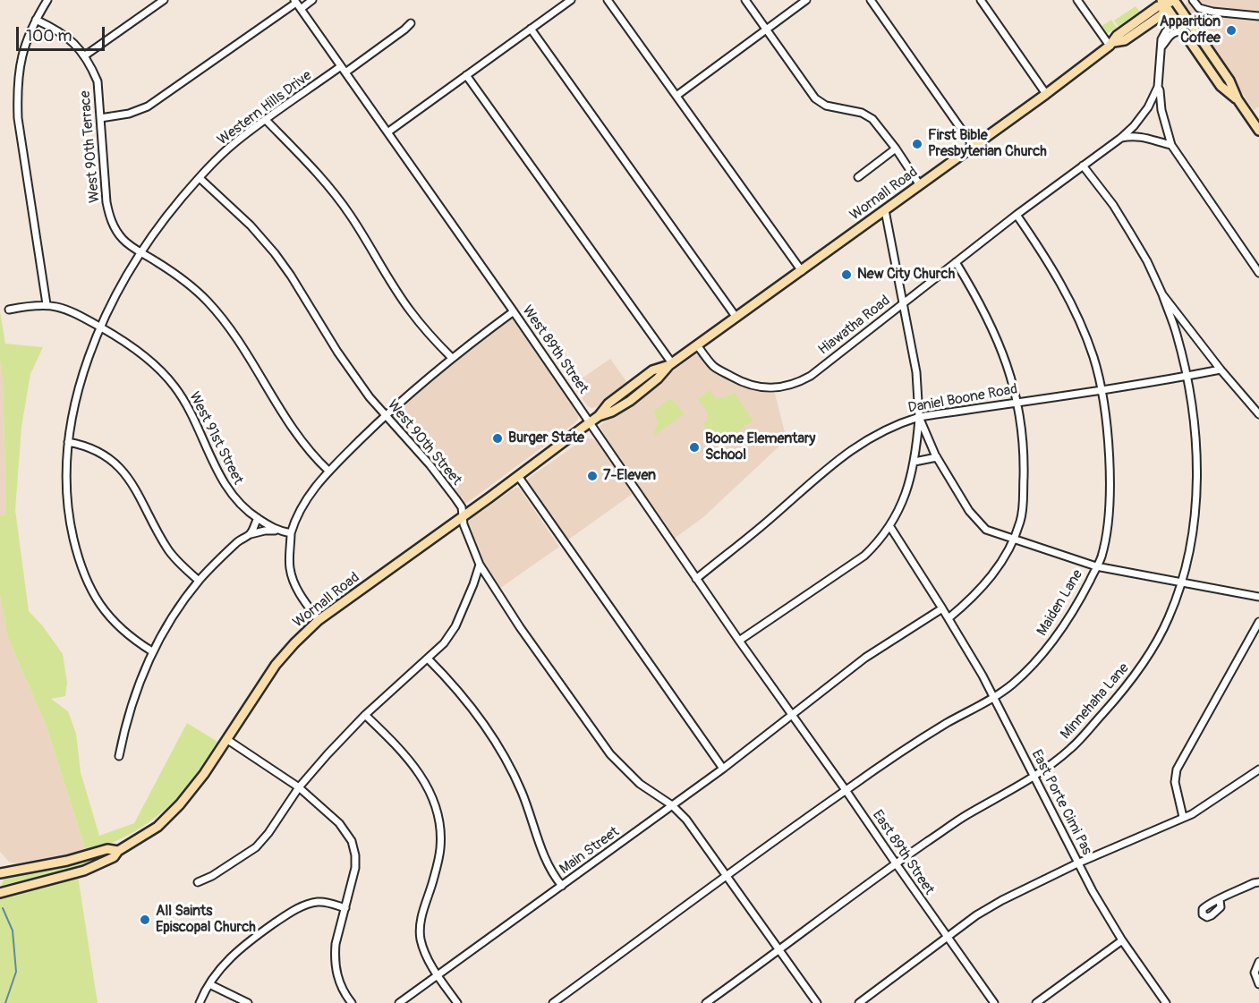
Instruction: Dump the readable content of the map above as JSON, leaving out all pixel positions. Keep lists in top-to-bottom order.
{
  "streets": {
    "main road": ["Wornall Road"],
    "street": [
      "Western Hills Drive",
      "West 90th Terrace",
      "Hiawatha Road",
      "West 89th Street",
      "Daniel Boone Road",
      "West 91st Street",
      "West 90th Street",
      "Maiden Lane",
      "Minnehaha Lane",
      "East Porte Cimi Pas",
      "Main Street",
      "East 89th Street"
    ]
  },
  "crossings": [
    ["Western Hills Drive", "West 90th Terrace"],
    ["Western Hills Drive", "West 89th Street"],
    ["Western Hills Drive", "West 91st Street"],
    ["Western Hills Drive", "West 90th Street"],
    ["Wornall Road", "Hiawatha Road"],
    ["Wornall Road", "West 89th Street"],
    ["Wornall Road", "West 90th Street"],
    ["Hiawatha Road", "Maiden Lane"],
    ["West 89th Street", "Daniel Boone Road"],
    ["West 89th Street", "Main Street"],
    ["West 89th Street", "East 89th Street"],
    ["Daniel Boone Road", "Maiden Lane"],
    ["Daniel Boone Road", "Minnehaha Lane"],
    ["West 90th Street", "Maiden Lane"],
    ["West 90th Street", "Minnehaha Lane"],
    ["West 90th Street", "Main Street"],
    ["Maiden Lane", "East Porte Cimi Pas"],
    ["Maiden Lane", "East 89th Street"],
    ["Minnehaha Lane", "East Porte Cimi Pas"],
    ["Minnehaha Lane", "East 89th Street"],
    ["East Porte Cimi Pas", "Main Street"],
    ["Main Street", "East 89th Street"]
  ],
  "places": [
    "Apparition Coffee",
    "First Bible Presbyterian Church",
    "New City Church",
    "Burger State",
    "Boone Elementary School",
    "7-Eleven",
    "All Saints Episcopal Church"
  ],
  "scale_bar": "100 m"
}
